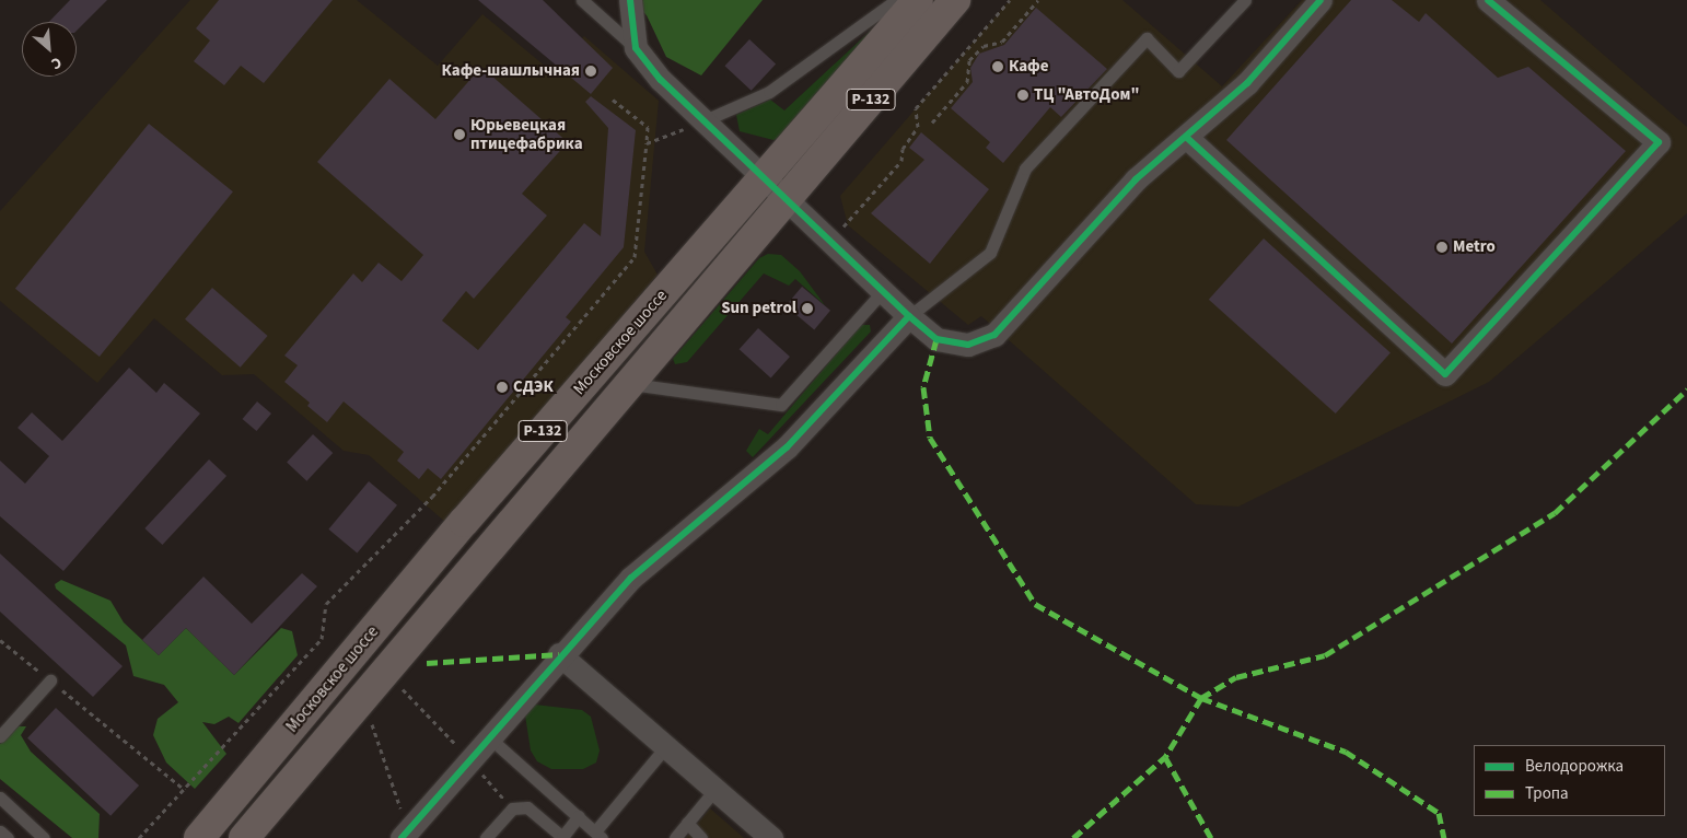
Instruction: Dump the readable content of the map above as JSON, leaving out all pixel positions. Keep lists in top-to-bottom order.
{
  "streets": {
    "highway": ["Р-132", "Московское шоссе"]
  },
  "places": [
    "Кафе",
    "Кафе-шашлычная",
    "ТЦ \"АвтоДом\"",
    "Юрьевецкая птицефабрика",
    "Metro",
    "Sun petrol",
    "СДЭК"
  ],
  "legend": ["Велодорожка", "Тропа"],
  "north": "bottom right"
}
